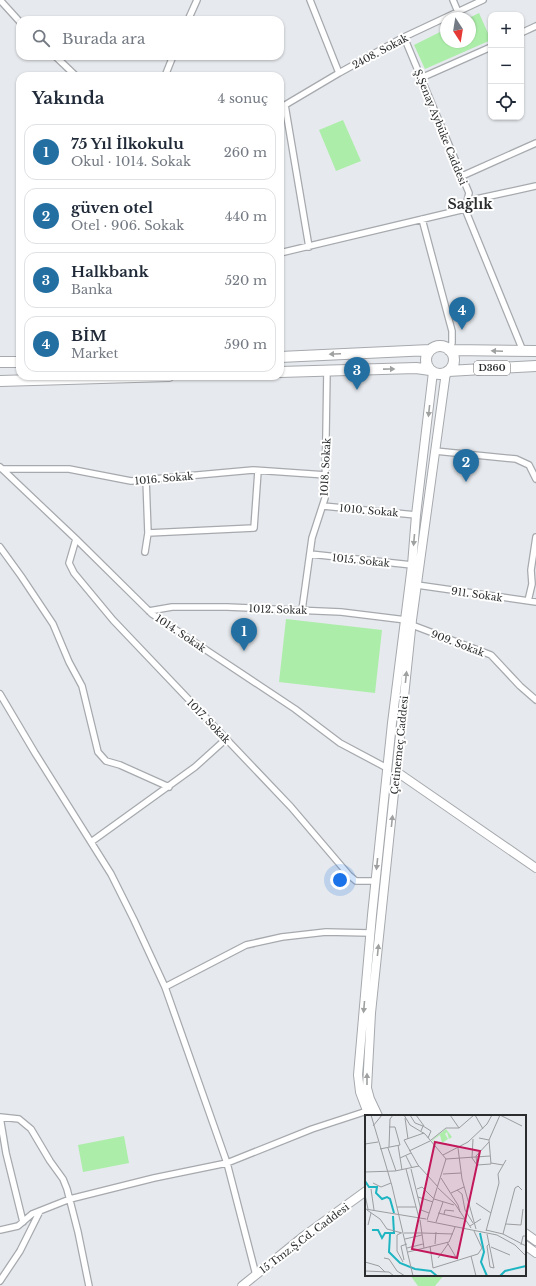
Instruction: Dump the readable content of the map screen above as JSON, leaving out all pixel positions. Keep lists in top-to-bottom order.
{
  "streets": {
    "highway": ["D360"],
    "main road": ["Çetinemeç Caddesi", "15 Tmz.Ş.Cd. Caddesi"],
    "street": [
      "2408. Sokak",
      "Ş.Şenay Aybüke Caddesi",
      "1018. Sokak",
      "1016. Sokak",
      "1010. Sokak",
      "1015. Sokak",
      "911. Sokak",
      "1012. Sokak",
      "1014. Sokak",
      "909. Sokak",
      "1017. Sokak"
    ]
  },
  "crossings": [
    ["2408. Sokak", "Ş.Şenay Aybüke Caddesi"],
    ["D360", "Çetinemeç Caddesi"],
    ["1018. Sokak", "1016. Sokak"],
    ["1018. Sokak", "1010. Sokak"],
    ["1018. Sokak", "1015. Sokak"],
    ["1018. Sokak", "1012. Sokak"],
    ["1016. Sokak", "1014. Sokak"],
    ["1010. Sokak", "Çetinemeç Caddesi"],
    ["1015. Sokak", "Çetinemeç Caddesi"],
    ["911. Sokak", "Çetinemeç Caddesi"],
    ["1012. Sokak", "1014. Sokak"],
    ["1012. Sokak", "909. Sokak"],
    ["1012. Sokak", "Çetinemeç Caddesi"],
    ["1014. Sokak", "1017. Sokak"],
    ["1014. Sokak", "Çetinemeç Caddesi"],
    ["909. Sokak", "Çetinemeç Caddesi"],
    ["1017. Sokak", "Çetinemeç Caddesi"]
  ],
  "districts": ["Sağlık"],
  "north": "bottom",
  "page": {
    "map_buttons": ["+", "−"],
    "search": "Burada ara",
    "heading": ["Yakında", "4 sonuç"],
    "list": [
      {
        "mark": "1",
        "name": "75 Yıl İlkokulu",
        "note": "Okul · 1014. Sokak",
        "value": "260 m"
      },
      {
        "mark": "2",
        "name": "güven otel",
        "note": "Otel · 906. Sokak",
        "value": "440 m"
      },
      {
        "mark": "3",
        "name": "Halkbank",
        "note": "Banka",
        "value": "520 m"
      },
      {
        "mark": "4",
        "name": "BİM",
        "note": "Market",
        "value": "590 m"
      }
    ],
    "pins": [
      "4",
      "3",
      "2",
      "1"
    ]
  }
}
